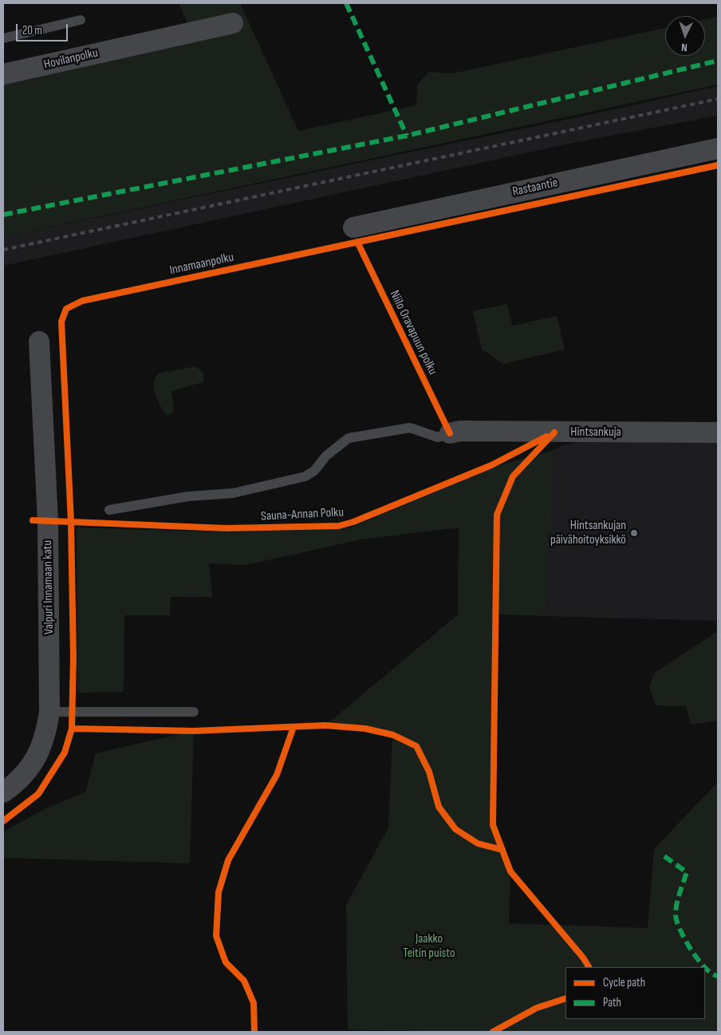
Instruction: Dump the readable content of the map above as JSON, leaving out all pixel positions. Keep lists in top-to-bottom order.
{
  "streets": {
    "street": [
      "Hovilanpolku",
      "Rastaantie",
      "Hintsankuja",
      "Valpuri Innamaan katu"
    ],
    "cycle path": ["Innamaanpolku", "Niilo Oravapuun polku", "Sauna-Annan Polku"]
  },
  "parks": ["Jaakko Teitin puisto"],
  "places": ["Hintsankujan päivähoitoyksikkö"],
  "legend": ["Cycle path", "Path"],
  "scale_bar": "20 m",
  "north": "bottom"
}
